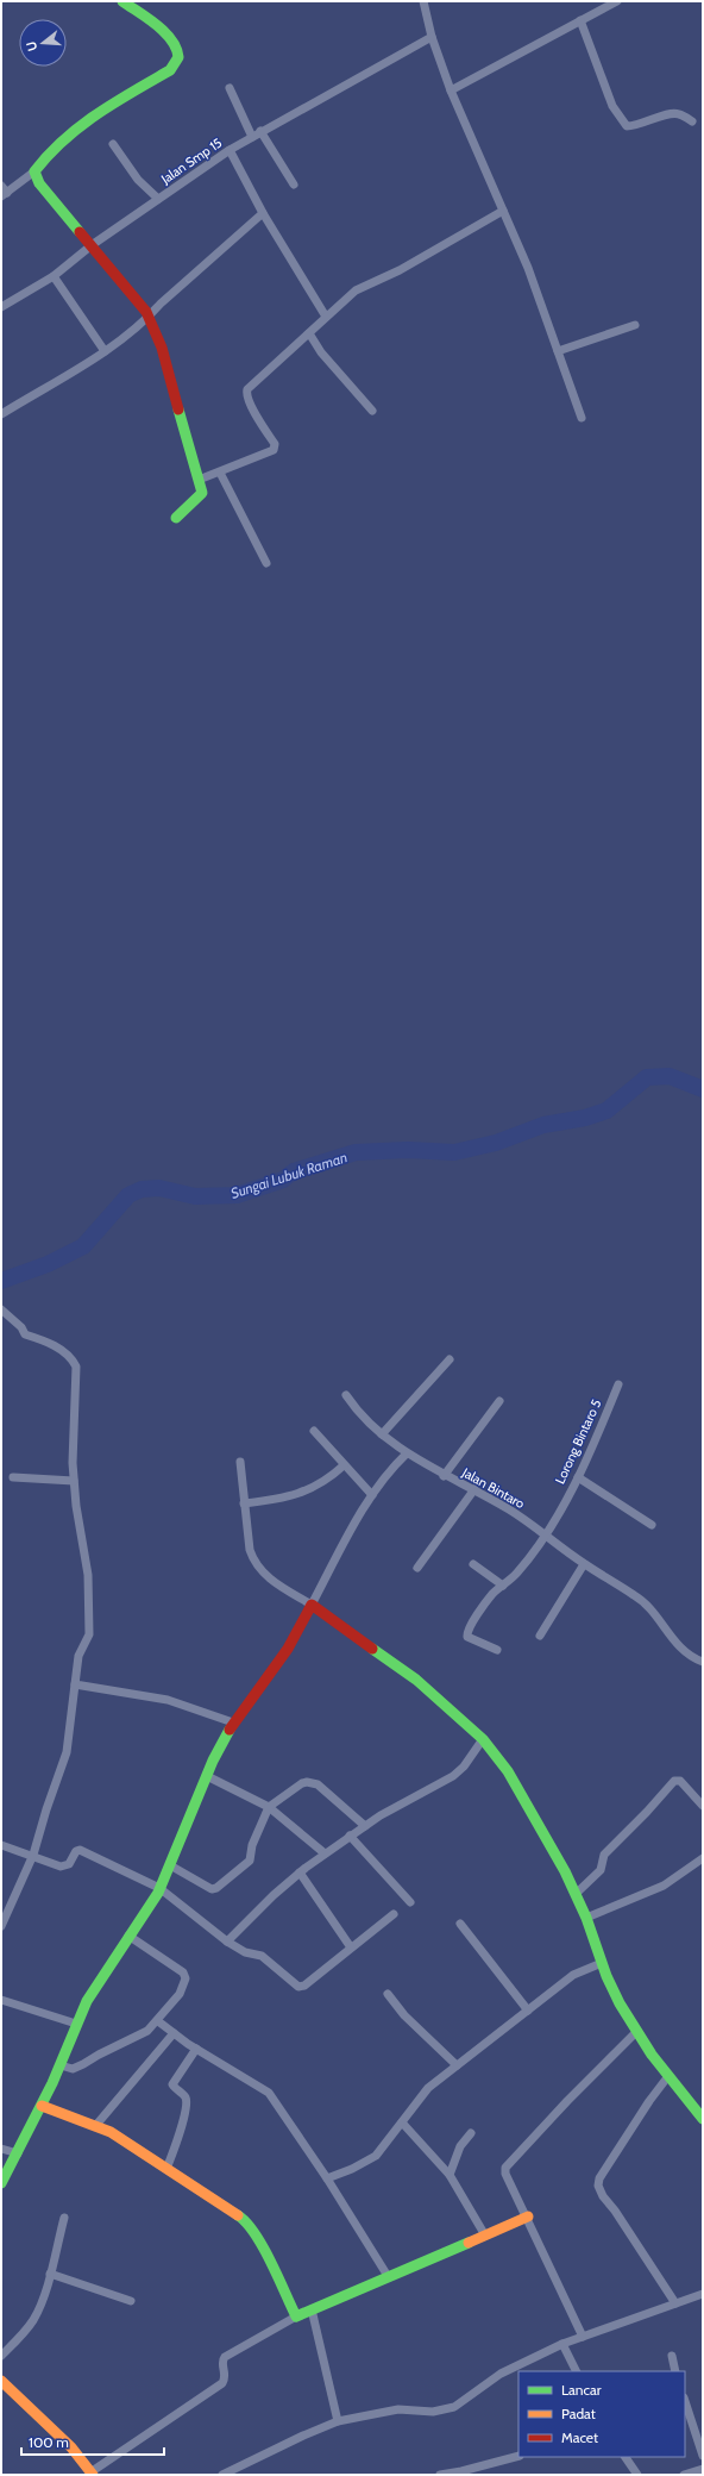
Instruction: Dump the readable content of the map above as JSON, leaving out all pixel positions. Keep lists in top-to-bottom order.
{
  "streets": {
    "street": ["Jalan Smp 15", "Lorong Bintaro 5", "Jalan Bintaro"]
  },
  "crossings": [
    ["Lorong Bintaro 5", "Jalan Bintaro"]
  ],
  "water": ["Sungai Lubuk Raman"],
  "legend": ["Lancar", "Padat", "Macet"],
  "scale_bar": "100 m",
  "north": "left"
}
